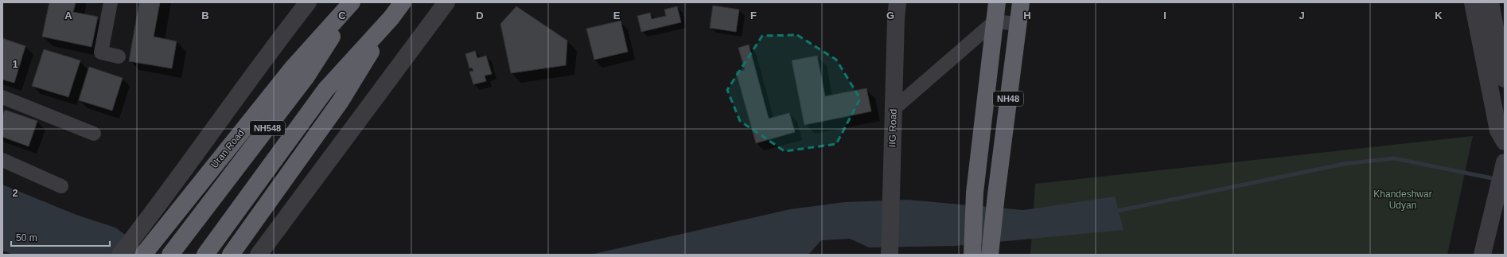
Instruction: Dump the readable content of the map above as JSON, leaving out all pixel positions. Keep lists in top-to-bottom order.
{
  "streets": {
    "highway": ["NH48", "NH548", "Uran Road"],
    "street": ["IIG Road"]
  },
  "parks": ["Khandeshwar Udyan"],
  "scale_bar": "50 m",
  "grid": {
    "columns": [
      "A",
      "B",
      "C",
      "D",
      "E",
      "F",
      "G",
      "H",
      "I",
      "J",
      "K"
    ],
    "rows": ["1", "2"]
  }
}
